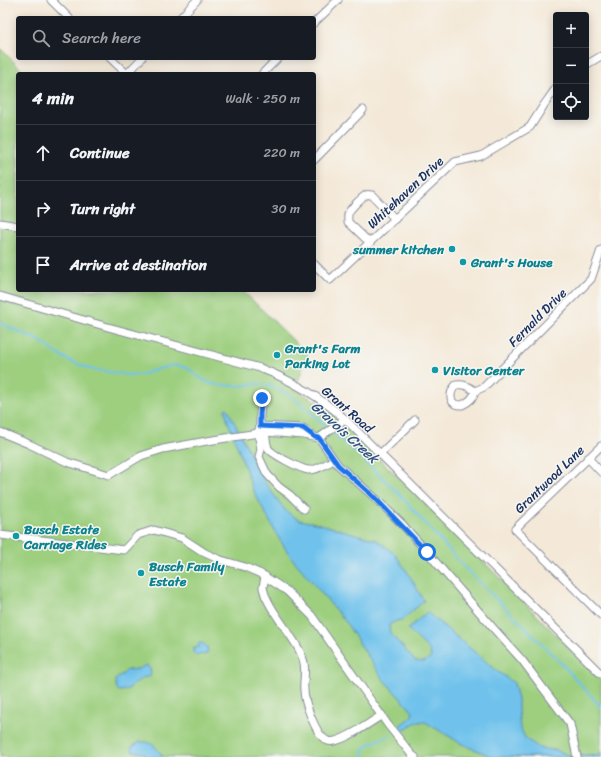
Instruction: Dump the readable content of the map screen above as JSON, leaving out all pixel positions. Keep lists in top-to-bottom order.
{
  "streets": {
    "street": [
      "Whitehaven Drive",
      "Fernald Drive",
      "Grant Road",
      "Grantwood Lane"
    ]
  },
  "water": ["Gravois Creek"],
  "places": [
    "summer kitchen",
    "Grant's House",
    "Grant's Farm Parking Lot",
    "Visitor Center",
    "Busch Estate Carriage Rides",
    "Busch Family Estate"
  ],
  "page": {
    "map_buttons": ["+", "−"],
    "search": "Search here",
    "heading": ["4 min", "Walk · 250 m"],
    "list": [
      ["Continue", "220 m"],
      ["Turn right", "30 m"],
      "Arrive at destination"
    ]
  }
}
